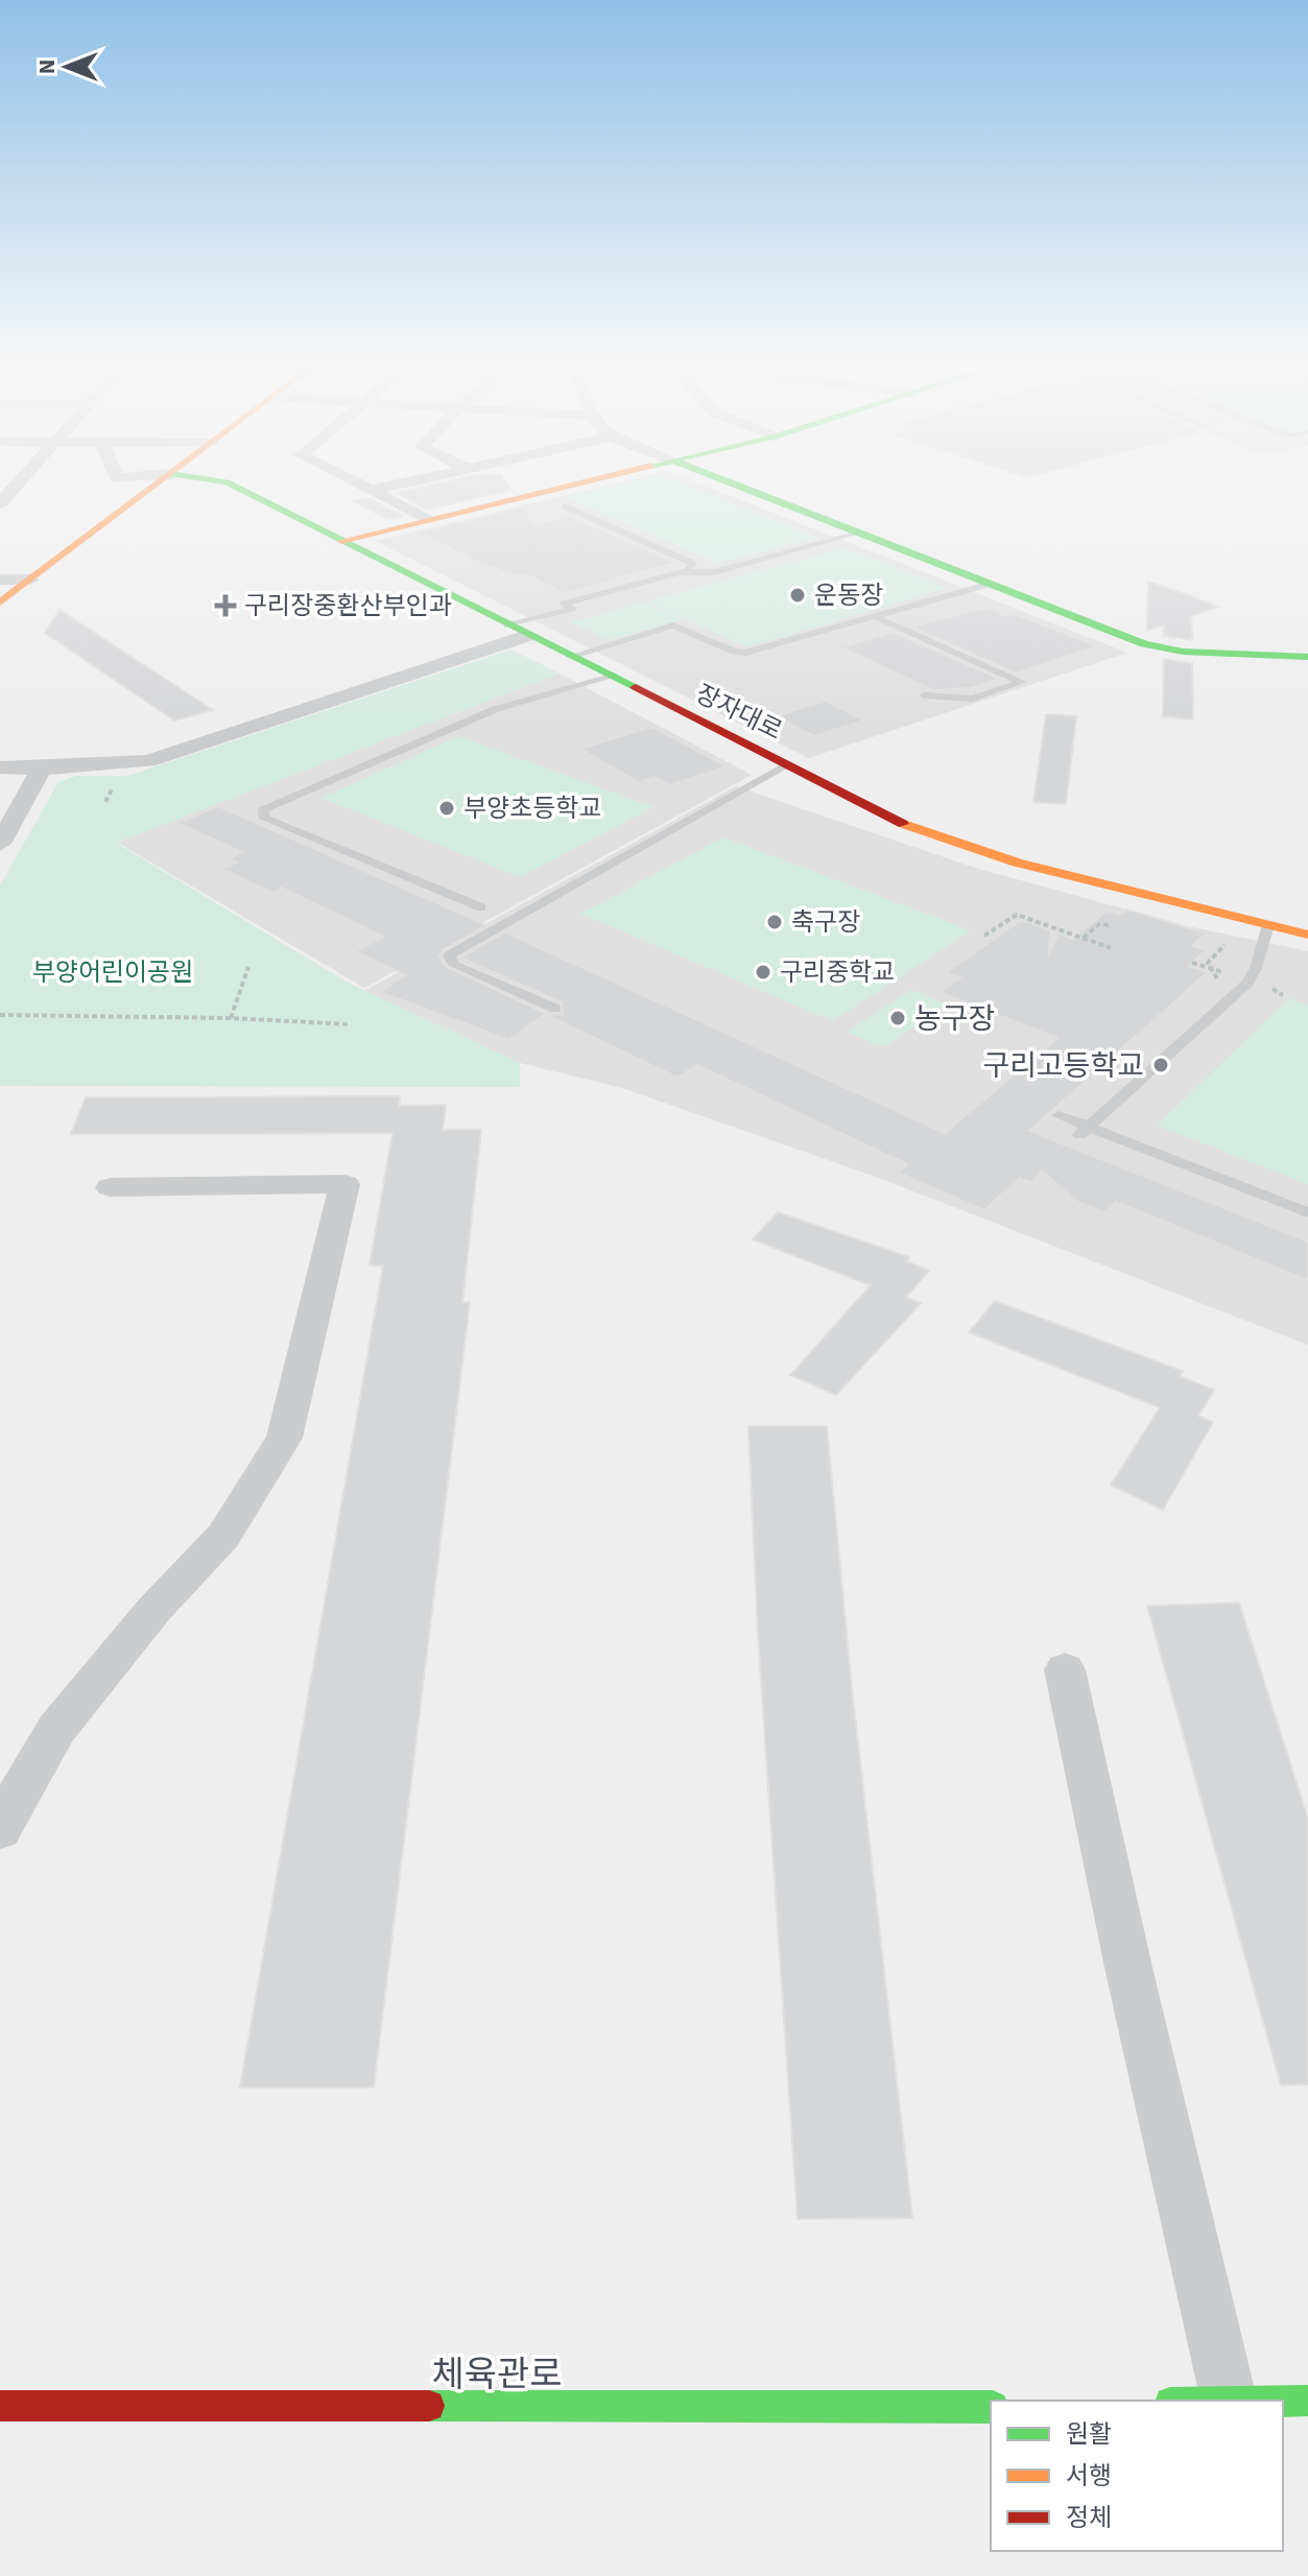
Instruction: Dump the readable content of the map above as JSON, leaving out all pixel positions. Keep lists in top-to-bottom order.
{
  "streets": {
    "street": ["장자대로", "체육관로"]
  },
  "parks": ["부양어린이공원"],
  "places": {
    "other": [
      "운동장",
      "부양초등학교",
      "축구장",
      "구리중학교",
      "농구장",
      "구리고등학교"
    ],
    "health": ["구리장중환산부인과"]
  },
  "legend": ["원활", "서행", "정체"],
  "north": "left"
}
